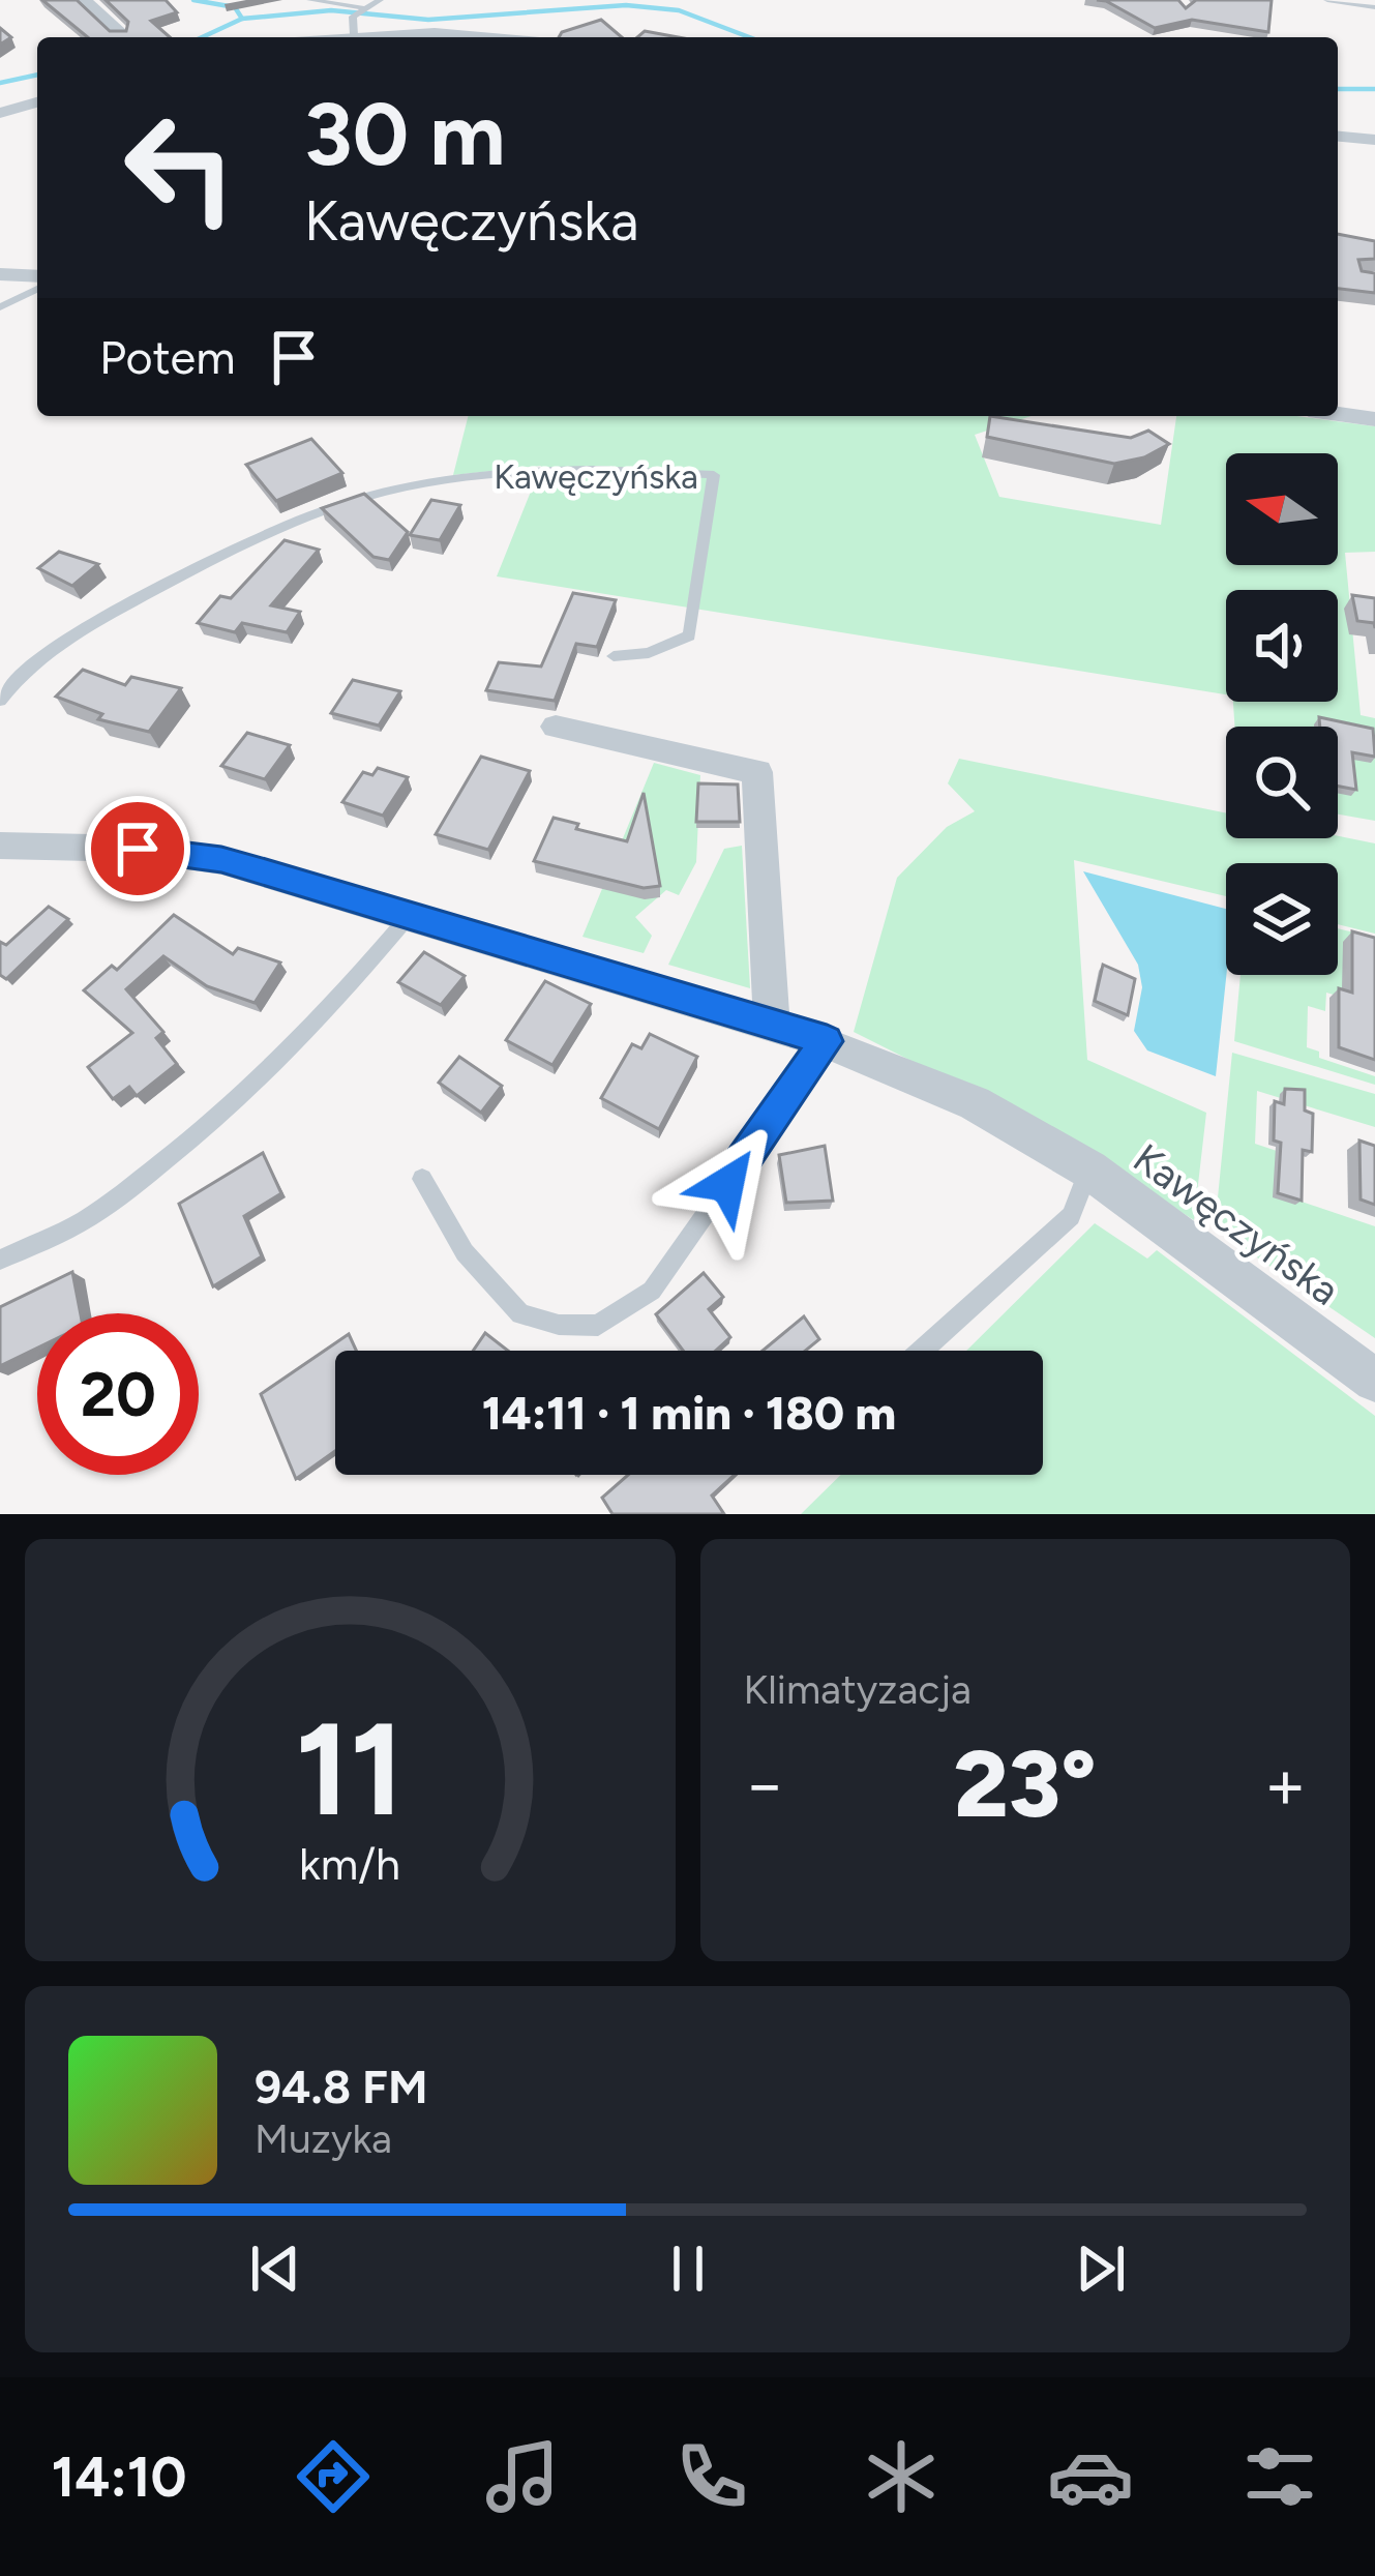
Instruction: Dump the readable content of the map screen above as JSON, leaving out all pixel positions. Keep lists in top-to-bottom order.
{
  "streets": {
    "street": ["Kawęczyńska"]
  },
  "north": "left",
  "page": {
    "turn": ["30 m", "Kawęczyńska"],
    "then": "Potem",
    "limit": "20",
    "trip": "14:11 · 1 min · 180 m",
    "tile": "Klimatyzacja",
    "heat": ["−", "23°", "+"],
    "song": ["94.8 FM", "Muzyka"],
    "tabs": "14:10",
    "gauge": ["11", "km/h"]
  }
}
